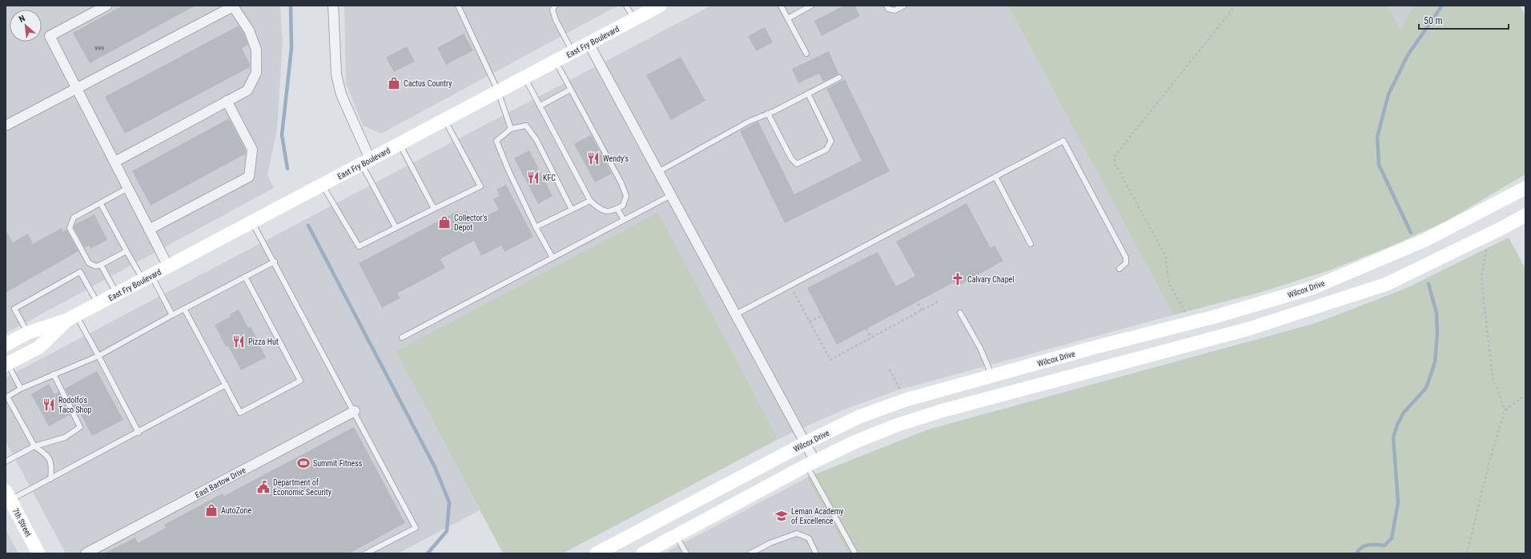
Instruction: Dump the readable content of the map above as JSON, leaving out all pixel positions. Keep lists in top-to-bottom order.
{
  "streets": {
    "street": [
      "East Fry Boulevard",
      "Wilcox Drive",
      "East Bartow Drive",
      "7th Street"
    ]
  },
  "places": {
    "shop": ["Cactus Country", "Collector's Depot", "AutoZone"],
    "restaurant": [
      "Wendy's",
      "KFC",
      "Pizza Hut",
      "Rodolfo's Taco Shop"
    ],
    "church": ["Calvary Chapel"],
    "sports": ["Summit Fitness"],
    "public building": ["Department of Economic Security"],
    "school or university": ["Leman Academy of Excellence"]
  },
  "house_numbers": ["999"],
  "scale_bar": "50 m",
  "north": "top left"
}
